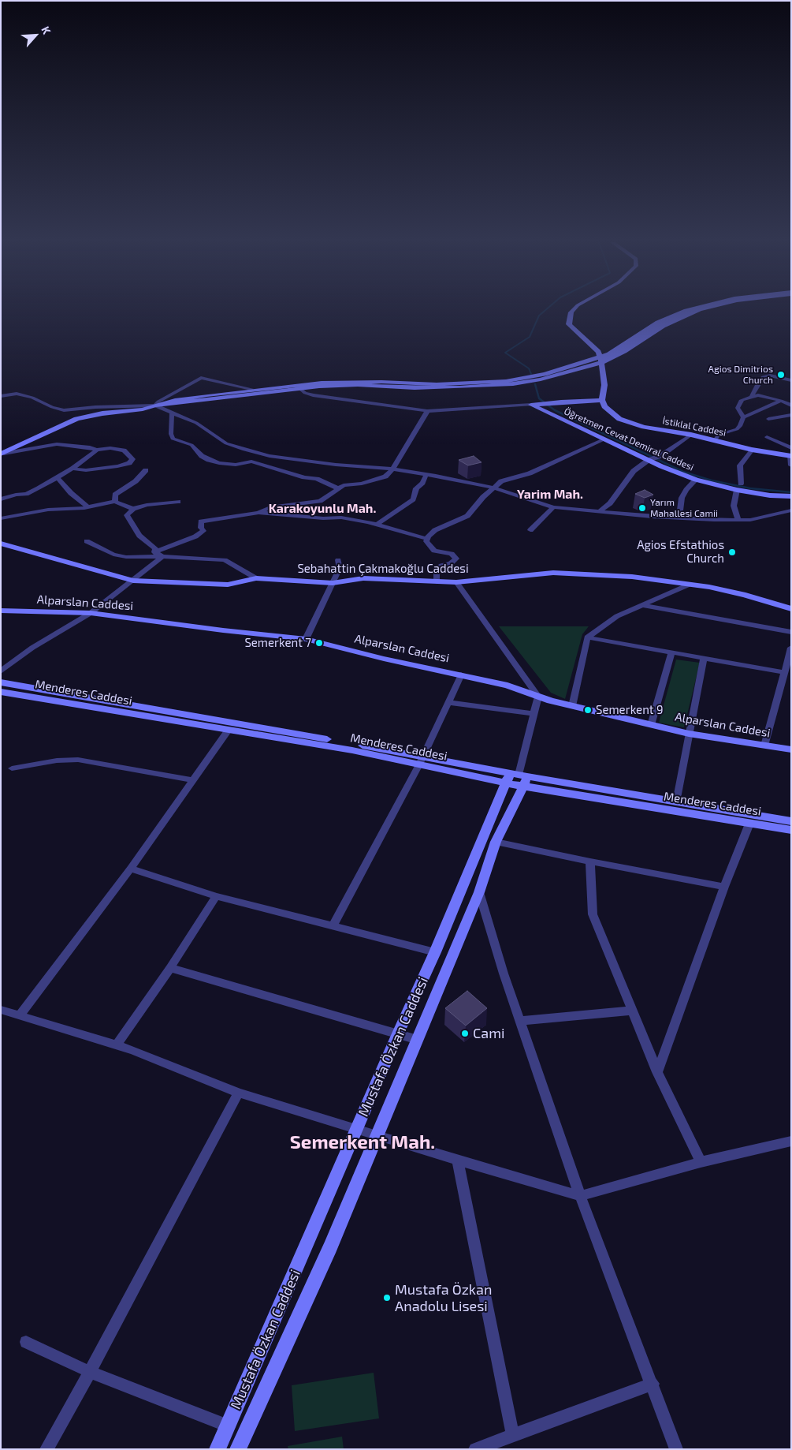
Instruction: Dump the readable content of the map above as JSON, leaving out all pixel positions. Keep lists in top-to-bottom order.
{
  "streets": {
    "main road": [
      "İstiklal Caddesi",
      "Öğretmen Cevat Demiral Caddesi",
      "Sebahattin Çakmakoğlu Caddesi",
      "Alparslan Caddesi",
      "Menderes Caddesi",
      "Mustafa Özkan Caddesi"
    ]
  },
  "crossings": [
    ["Menderes Caddesi", "Mustafa Özkan Caddesi"]
  ],
  "districts": ["Yarim Mah.", "Karakoyunlu Mah.", "Semerkent Mah."],
  "places": [
    "Agios Dimitrios Church",
    "Yarım Mahallesi Camii",
    "Agios Efstathios Church",
    "Semerkent 7",
    "Semerkent 9",
    "Cami",
    "Mustafa Özkan Anadolu Lisesi"
  ],
  "north": "top right"
}
